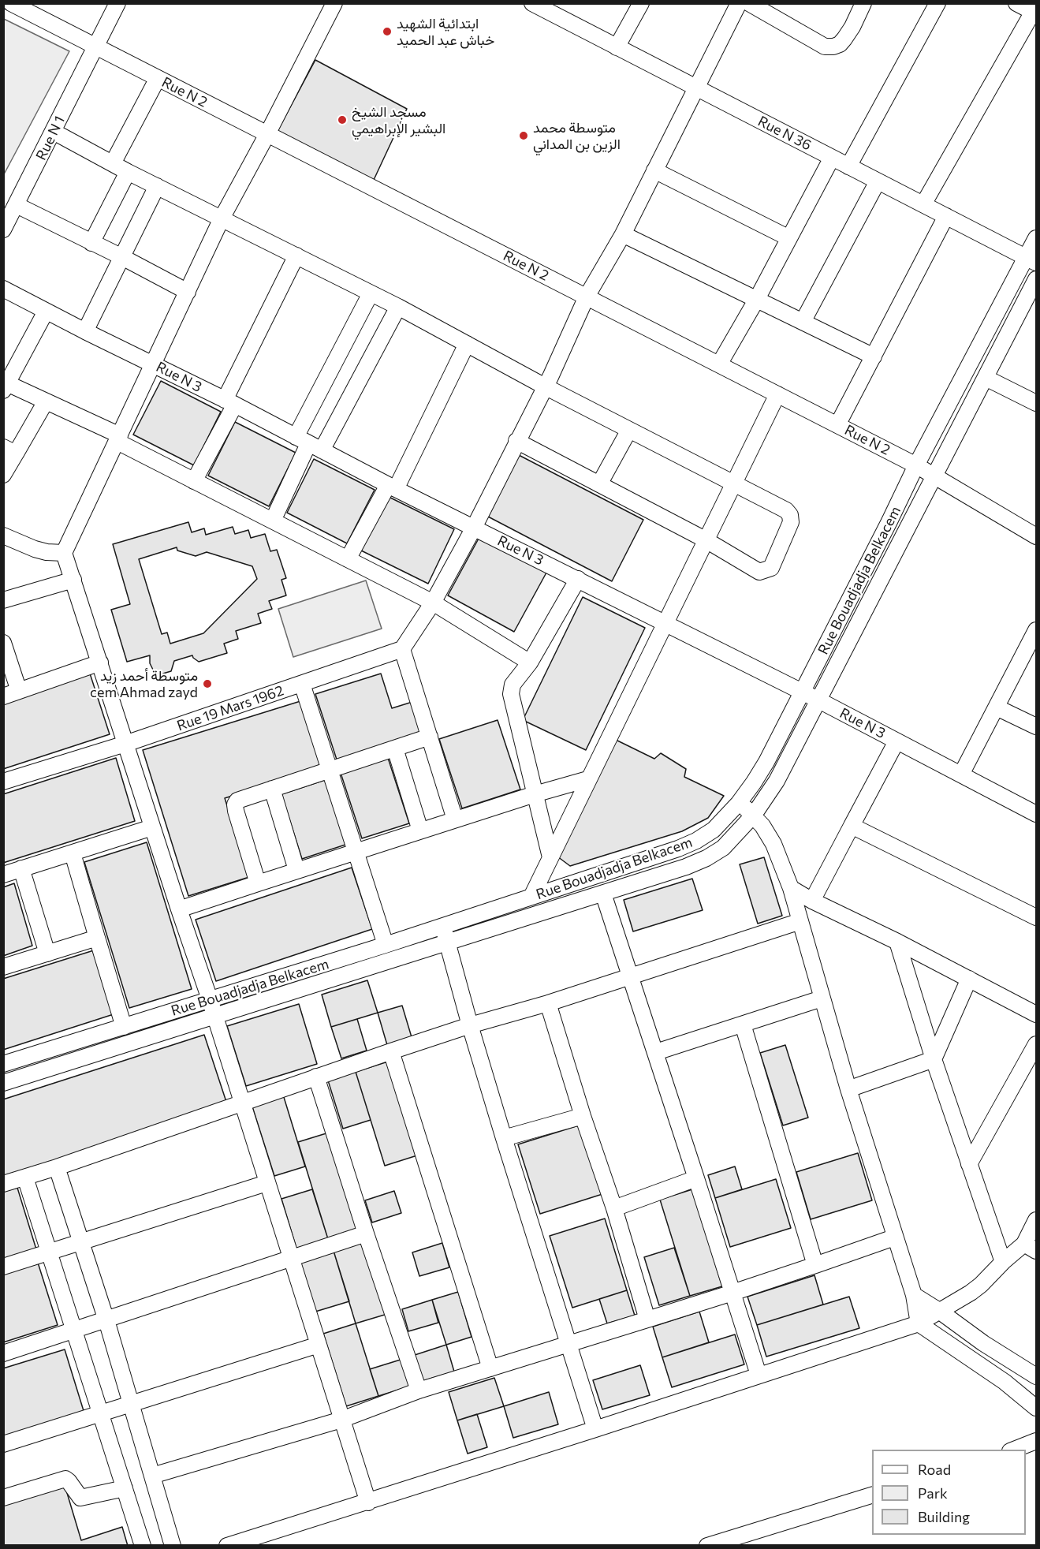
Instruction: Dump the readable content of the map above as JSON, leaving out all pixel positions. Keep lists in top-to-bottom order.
{
  "streets": {
    "street": [
      "Rue N 2",
      "Rue N 36",
      "Rue N 1",
      "Rue N 3",
      "Rue Bouadjadja Belkacem",
      "Rue 19 Mars 1962"
    ]
  },
  "crossings": [
    ["Rue N 2", "Rue N 1"],
    ["Rue N 2", "Rue Bouadjadja Belkacem"],
    ["Rue N 36", "Rue Bouadjadja Belkacem"],
    ["Rue N 3", "Rue Bouadjadja Belkacem"]
  ],
  "places": [
    "ابتدائية الشهيد خباش عبد الحميد",
    "مسجد الشيخ البشير الإبراهيمي",
    "متوسطة محمد الزين بن المداني",
    "متوسطة أحمد زيد cem Ahmad zayd"
  ],
  "legend": ["Road", "Park", "Building"]
}
